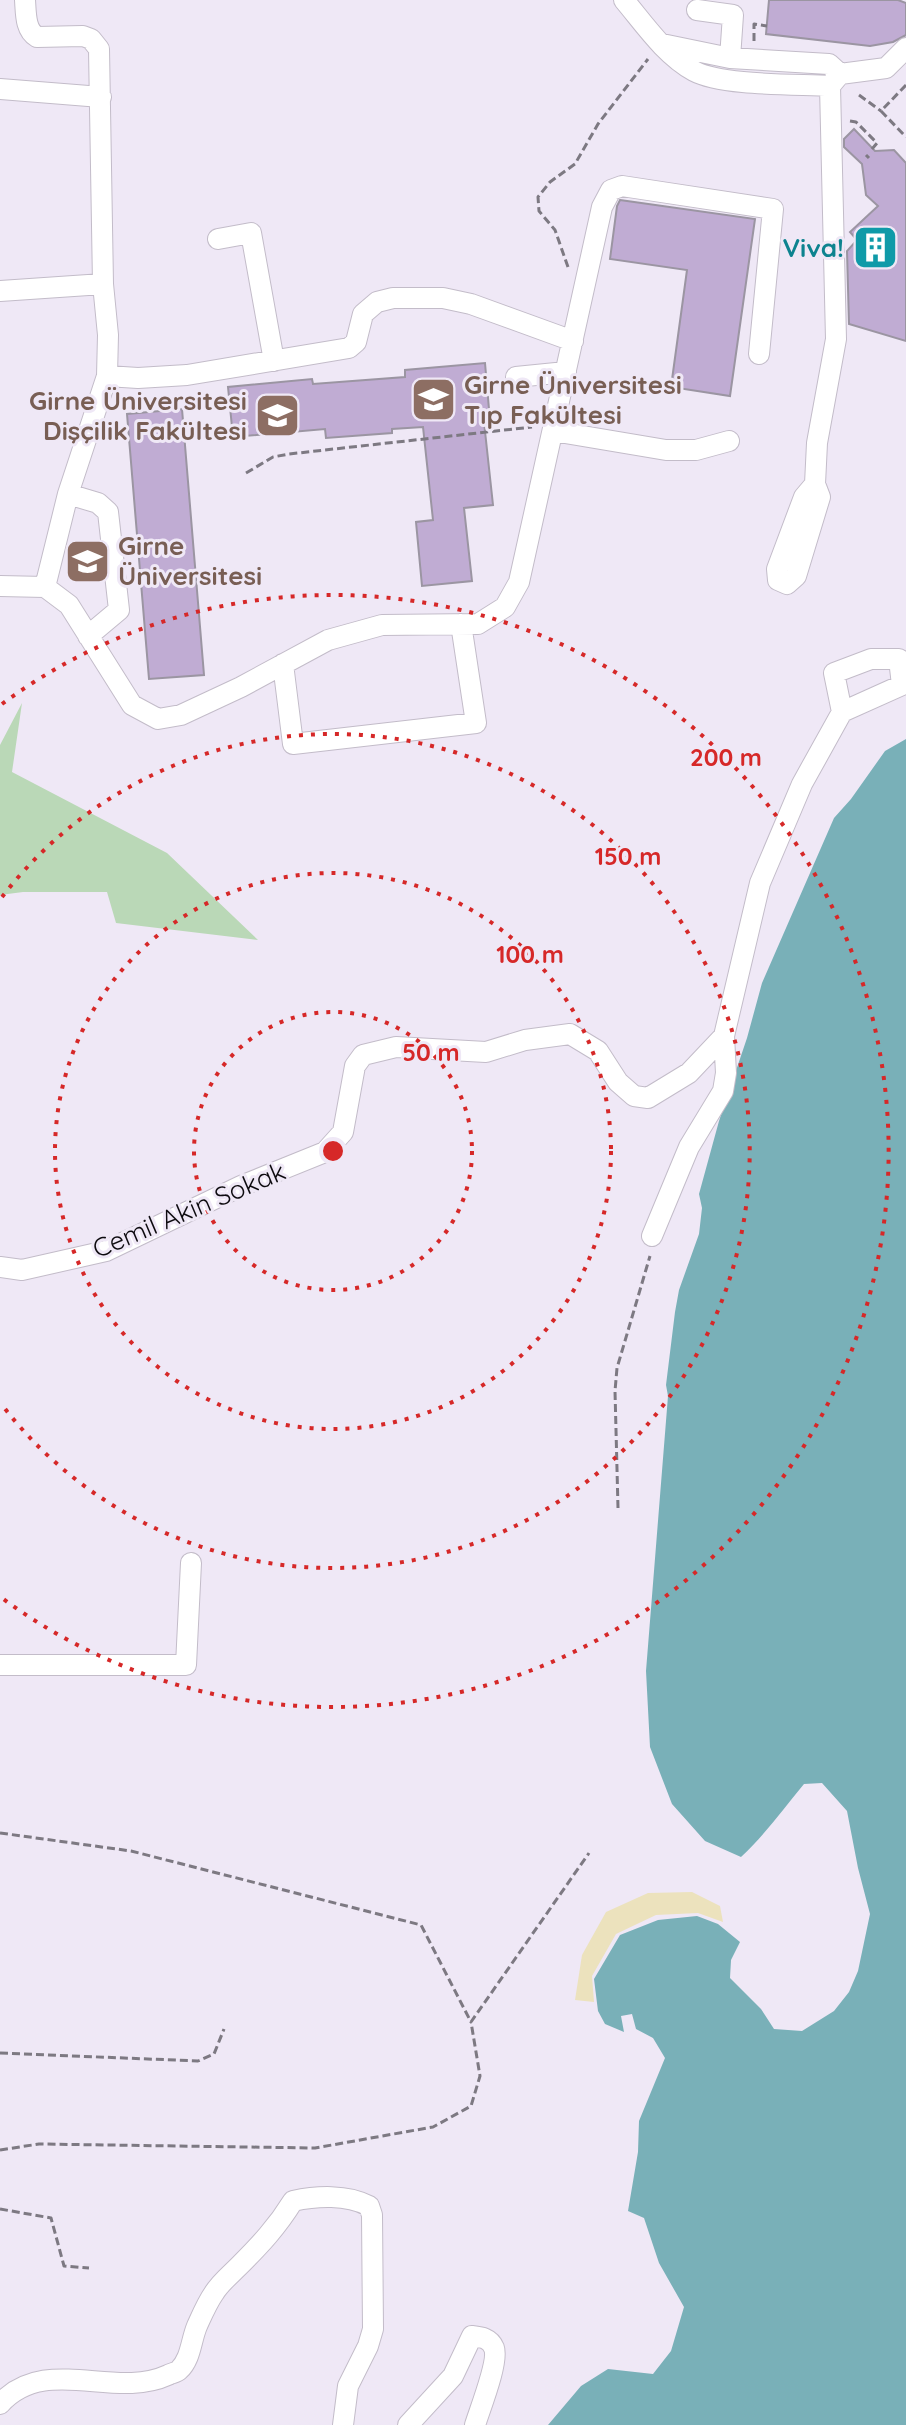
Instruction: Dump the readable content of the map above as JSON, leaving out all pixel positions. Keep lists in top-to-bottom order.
{
  "streets": {
    "street": ["Cemil Akin Sokak"]
  },
  "places": {
    "building": ["Viva!"],
    "school or university": ["Girne Üniversitesi Tıp Fakültesi", "Girne Üniversitesi Dişçilik Fakültesi", "Girne Üniversitesi"]
  },
  "rings": [
    "200 m",
    "150 m",
    "100 m",
    "50 m"
  ]
}
